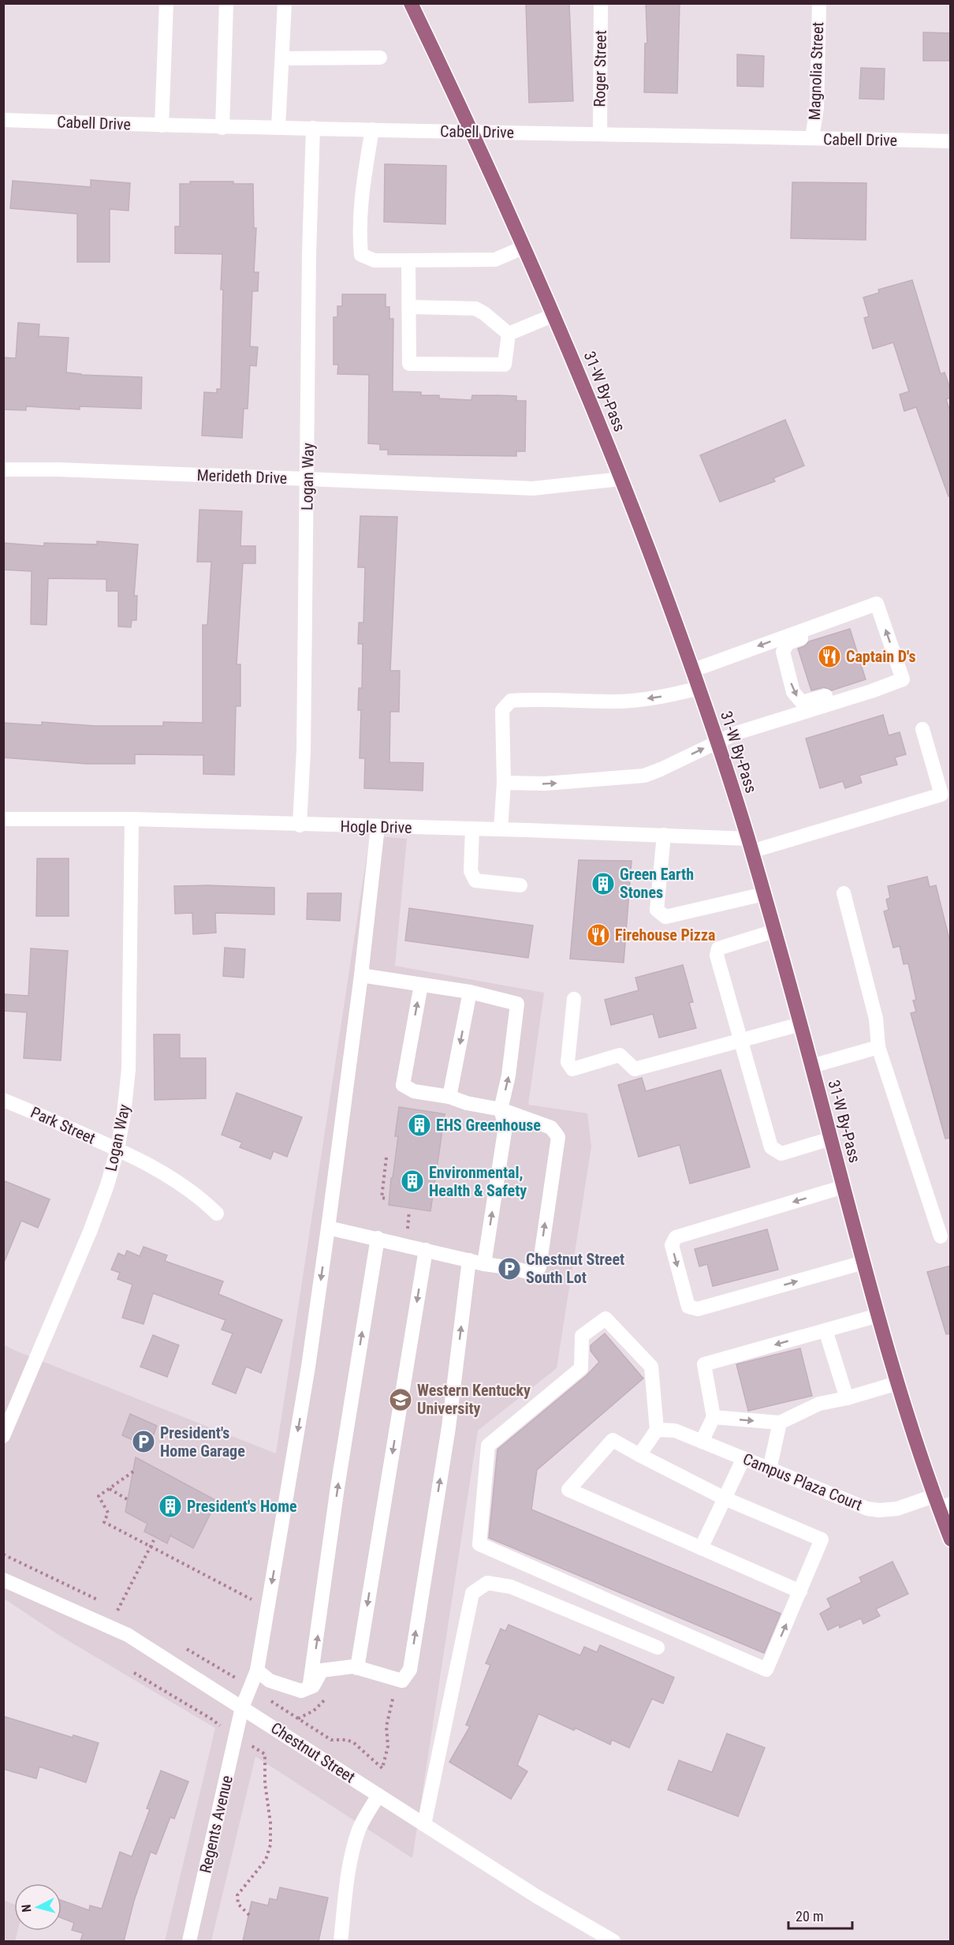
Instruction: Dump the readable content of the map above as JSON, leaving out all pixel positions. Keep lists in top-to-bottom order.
{
  "streets": {
    "main road": ["31-W By-Pass"],
    "street": [
      "Roger Street",
      "Magnolia Street",
      "Cabell Drive",
      "Merideth Drive",
      "Logan Way",
      "Hogle Drive",
      "Park Street",
      "Campus Plaza Court",
      "Chestnut Street",
      "Regents Avenue"
    ]
  },
  "crossings": [
    ["Roger Street", "Cabell Drive"],
    ["Magnolia Street", "Cabell Drive"],
    ["Cabell Drive", "31-W By-Pass"],
    ["Cabell Drive", "Logan Way"],
    ["31-W By-Pass", "Merideth Drive"],
    ["31-W By-Pass", "Hogle Drive"],
    ["31-W By-Pass", "Campus Plaza Court"],
    ["Merideth Drive", "Logan Way"],
    ["Logan Way", "Hogle Drive"],
    ["Logan Way", "Park Street"],
    ["Hogle Drive", "Regents Avenue"],
    ["Chestnut Street", "Regents Avenue"]
  ],
  "places": {
    "restaurant": ["Captain D's", "Firehouse Pizza"],
    "building": [
      "Green Earth Stones",
      "EHS Greenhouse",
      "Environmental, Health & Safety",
      "President's Home"
    ],
    "parking": ["Chestnut Street South Lot", "President's Home Garage"],
    "school or university": ["Western Kentucky University"]
  },
  "scale_bar": "20 m",
  "north": "left"
}
